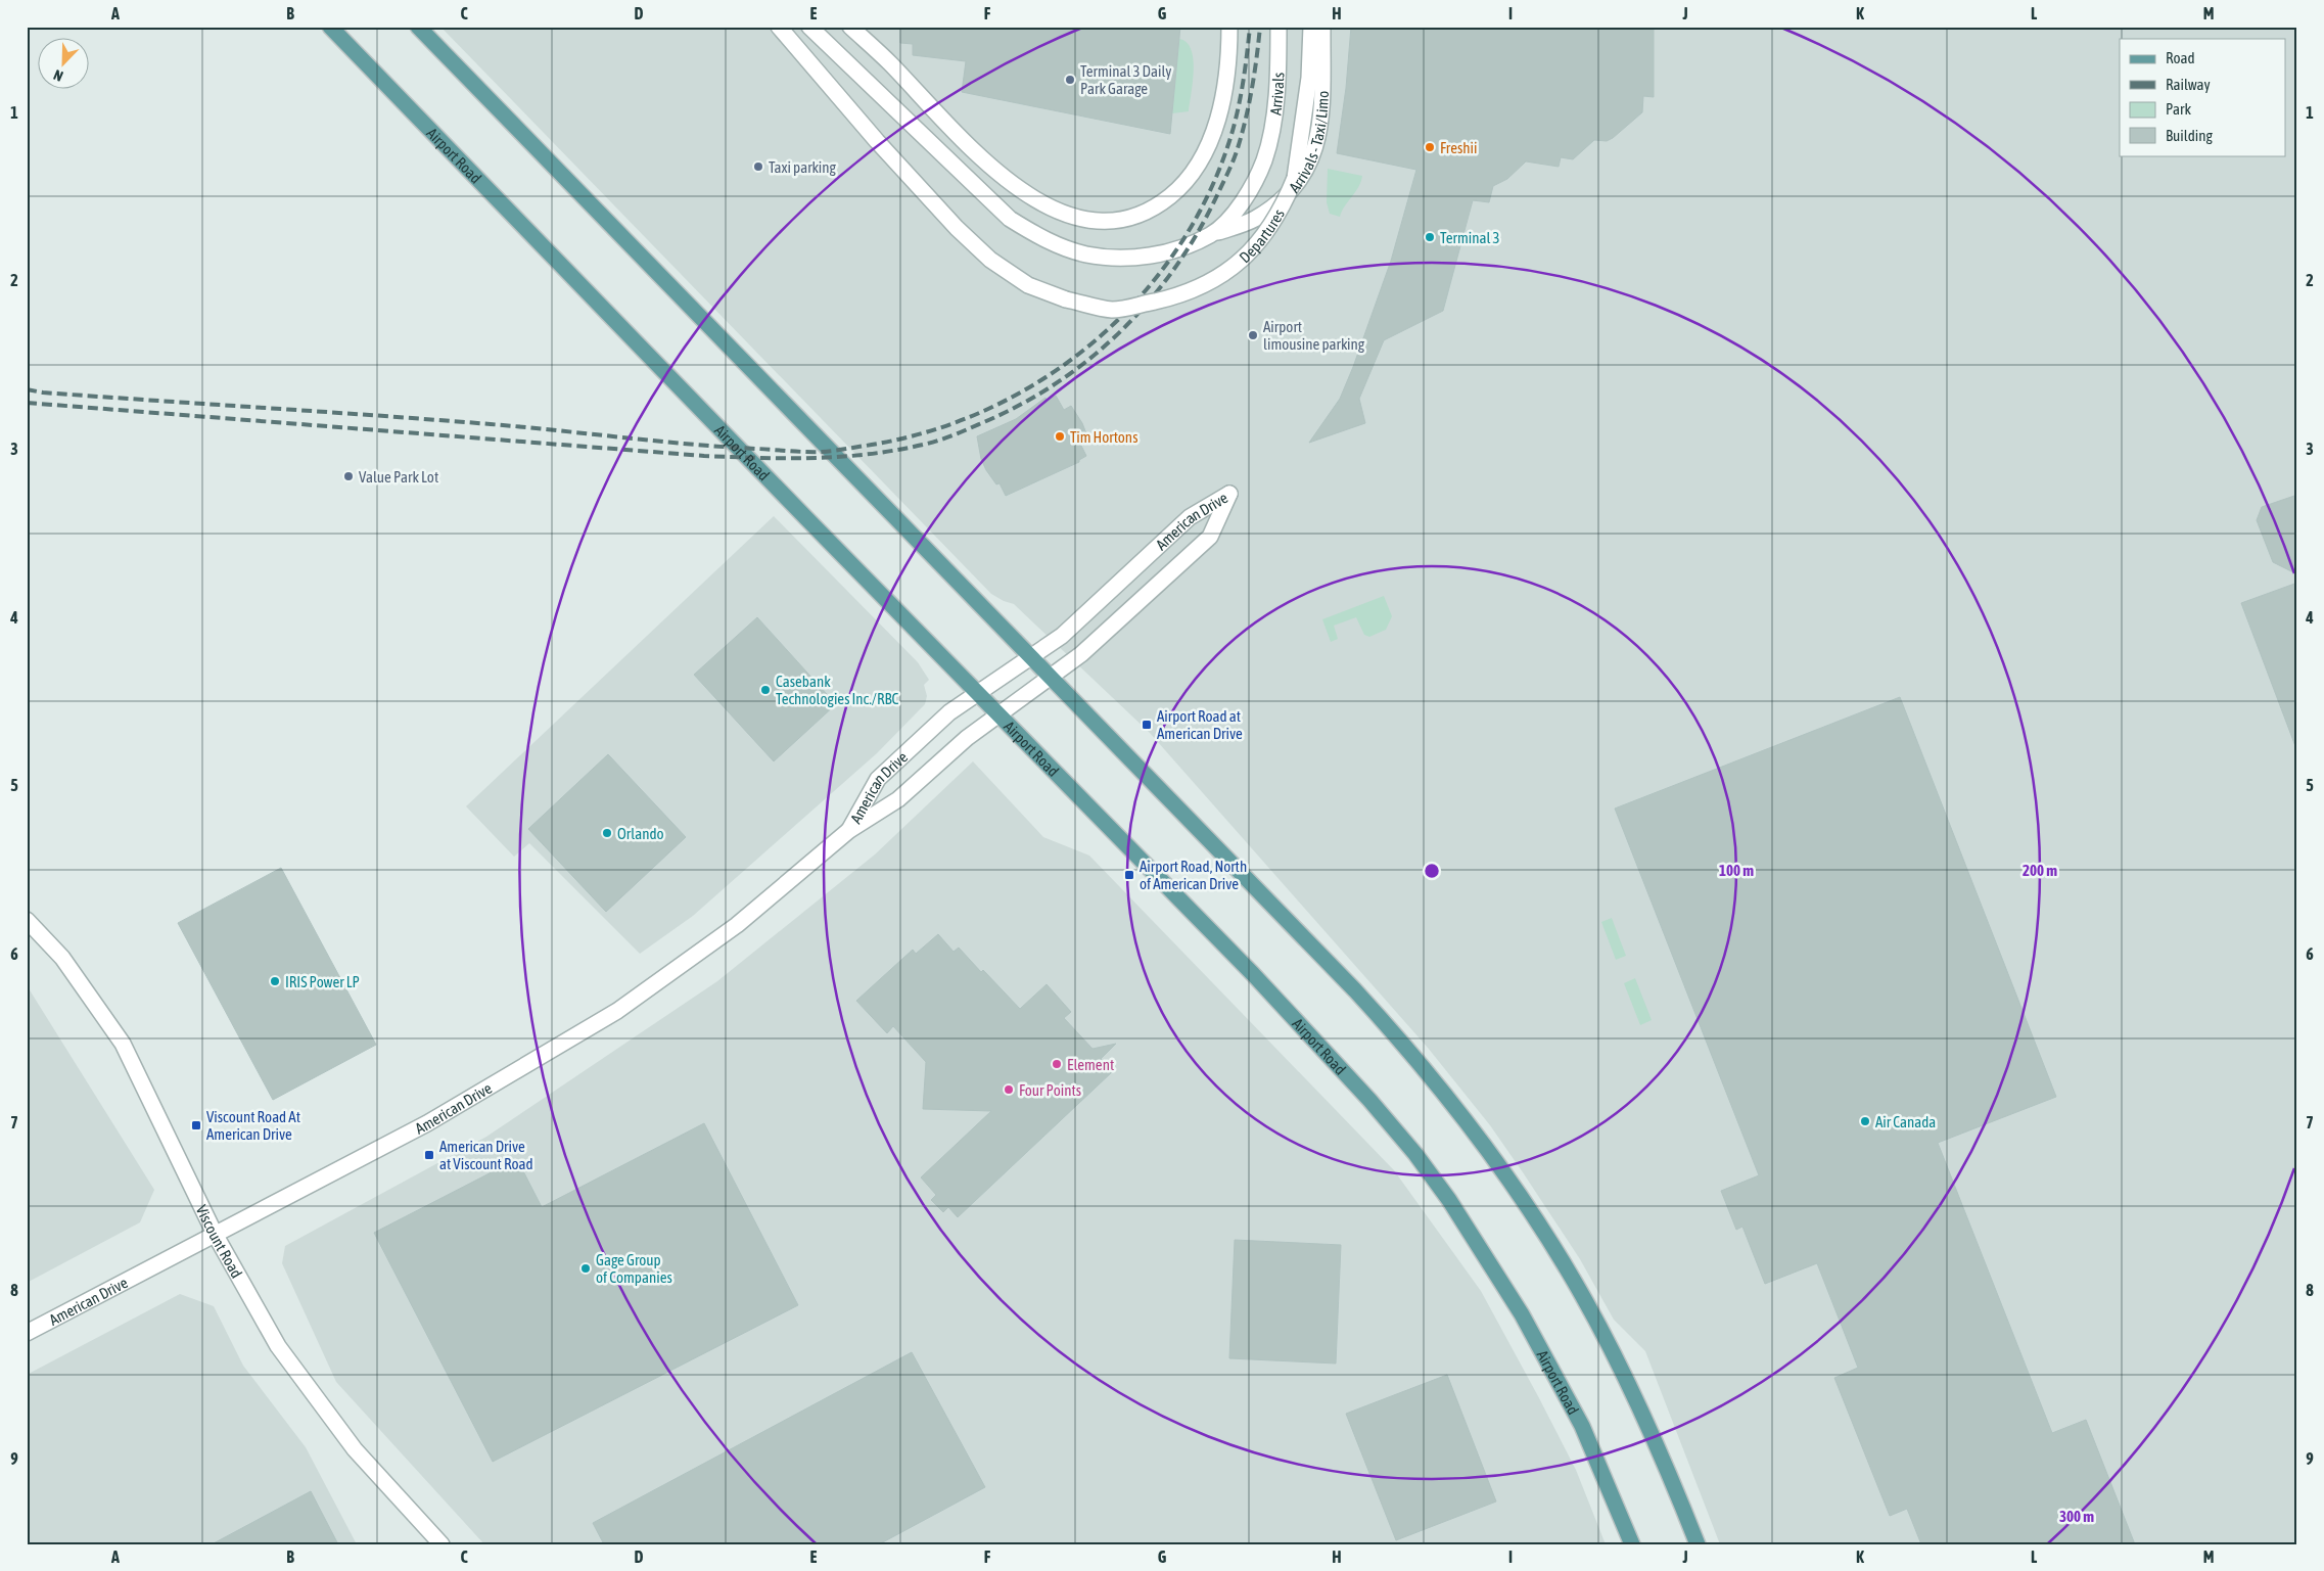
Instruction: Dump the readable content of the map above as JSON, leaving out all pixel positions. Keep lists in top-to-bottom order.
{
  "streets": {
    "main road": ["Airport Road"],
    "street": [
      "Arrivals",
      "Arrivals - Taxi/Limo",
      "Departures",
      "American Drive",
      "Viscount Road"
    ]
  },
  "crossings": [
    ["Arrivals", "Arrivals - Taxi/Limo"],
    ["Airport Road", "American Drive"],
    ["American Drive", "Viscount Road"]
  ],
  "places": {
    "other": [
      "Terminal 3 Daily Park Garage",
      "Freshii",
      "Taxi parking",
      "Terminal 3",
      "Airport limousine parking",
      "Tim Hortons",
      "Value Park Lot",
      "Casebank Technologies Inc./RBC",
      "Orlando",
      "IRIS Power LP",
      "Element",
      "Four Points",
      "Air Canada",
      "Gage Group of Companies"
    ],
    "transit": [
      "Airport Road at American Drive",
      "Airport Road, North of American Drive",
      "Viscount Road At American Drive",
      "American Drive at Viscount Road"
    ]
  },
  "legend": [
    "Road",
    "Railway",
    "Park",
    "Building"
  ],
  "north": "bottom left",
  "grid": {
    "columns": [
      "A",
      "B",
      "C",
      "D",
      "E",
      "F",
      "G",
      "H",
      "I",
      "J",
      "K",
      "L",
      "M"
    ],
    "rows": [
      "1",
      "2",
      "3",
      "4",
      "5",
      "6",
      "7",
      "8",
      "9"
    ]
  },
  "rings": ["100 m", "200 m", "300 m"]
}
